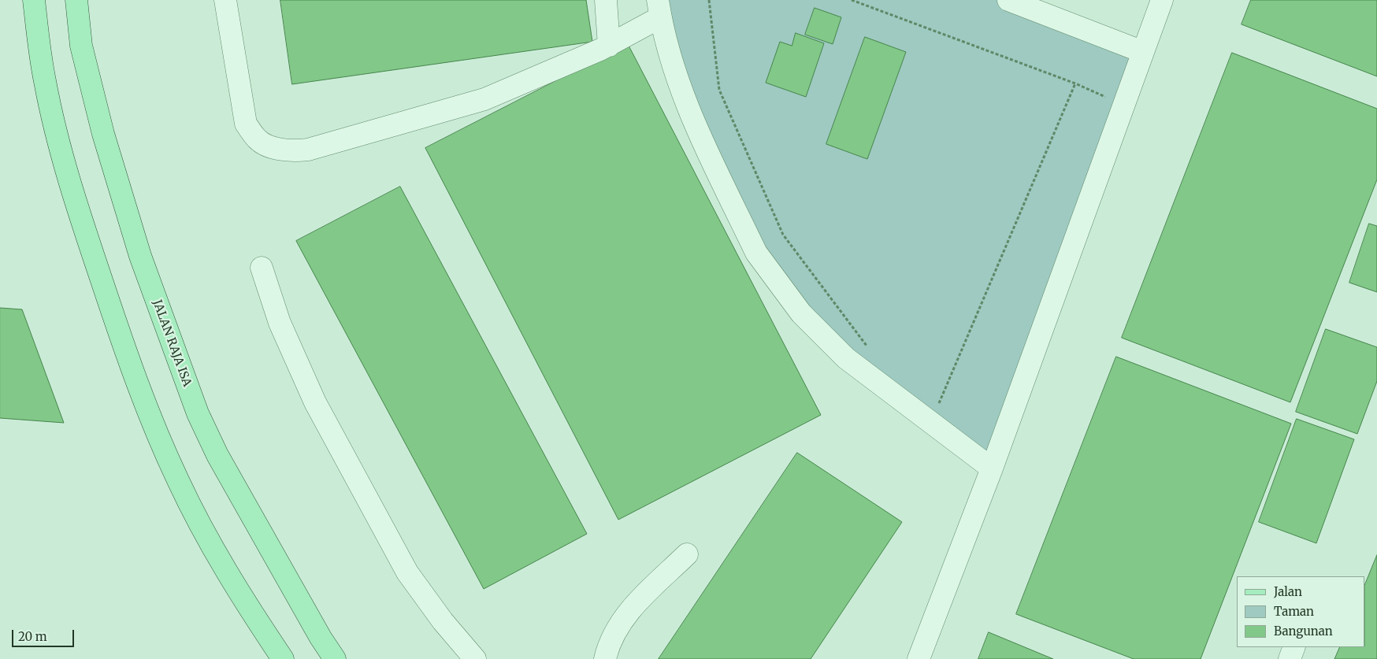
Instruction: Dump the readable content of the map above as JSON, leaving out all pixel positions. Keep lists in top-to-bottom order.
{
  "streets": {
    "main road": ["JALAN RAJA ISA"]
  },
  "legend": ["Jalan", "Taman", "Bangunan"],
  "scale_bar": "20 m"
}
